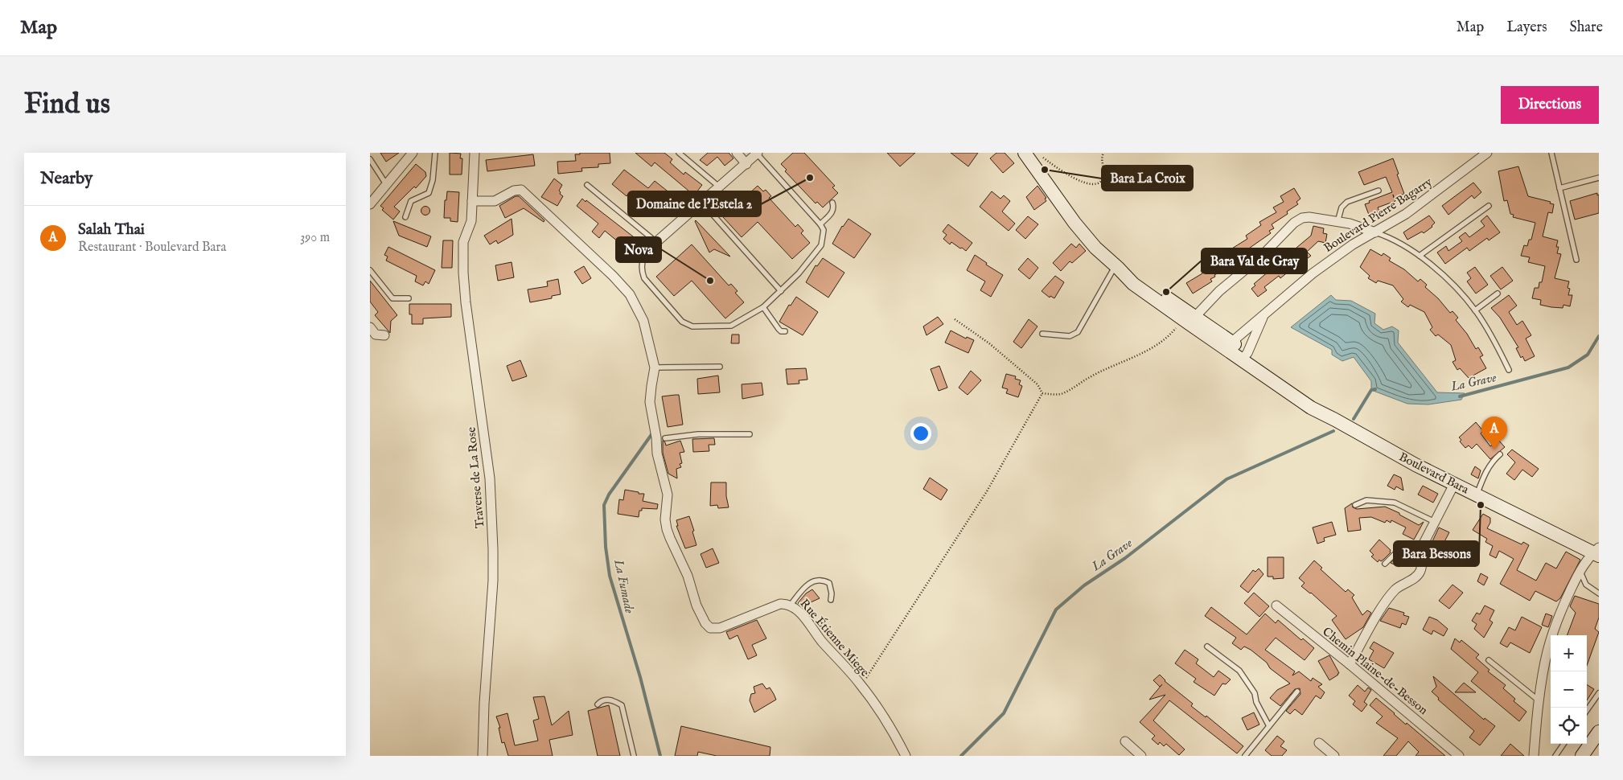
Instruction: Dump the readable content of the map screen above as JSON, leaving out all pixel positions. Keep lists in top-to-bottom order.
{
  "streets": {
    "street": [
      "Boulevard Pierre Bagarry",
      "Boulevard Bara",
      "Traverse de La Rose",
      "Rue Étienne Miege",
      "Chemin Plaine-de-Besson"
    ]
  },
  "crossings": [
    ["Boulevard Pierre Bagarry", "Boulevard Bara"],
    ["Traverse de La Rose", "Rue Étienne Miege"]
  ],
  "water": ["La Grave", "La Fumade"],
  "places": [
    "Bara La Croix",
    "Domaine de l'Estela 2",
    "Nova",
    "Bara Val de Gray",
    "Bara Bessons"
  ],
  "page": {
    "header": "Map",
    "nav": ["Map", "Layers", "Share"],
    "buttons": "Directions",
    "title": "Find us",
    "heading": "Nearby",
    "list": [
      {
        "mark": "A",
        "name": "Salah Thai",
        "note": "Restaurant · Boulevard Bara",
        "value": "390 m"
      }
    ],
    "pins": "A",
    "map_buttons": ["+", "−"]
  }
}
